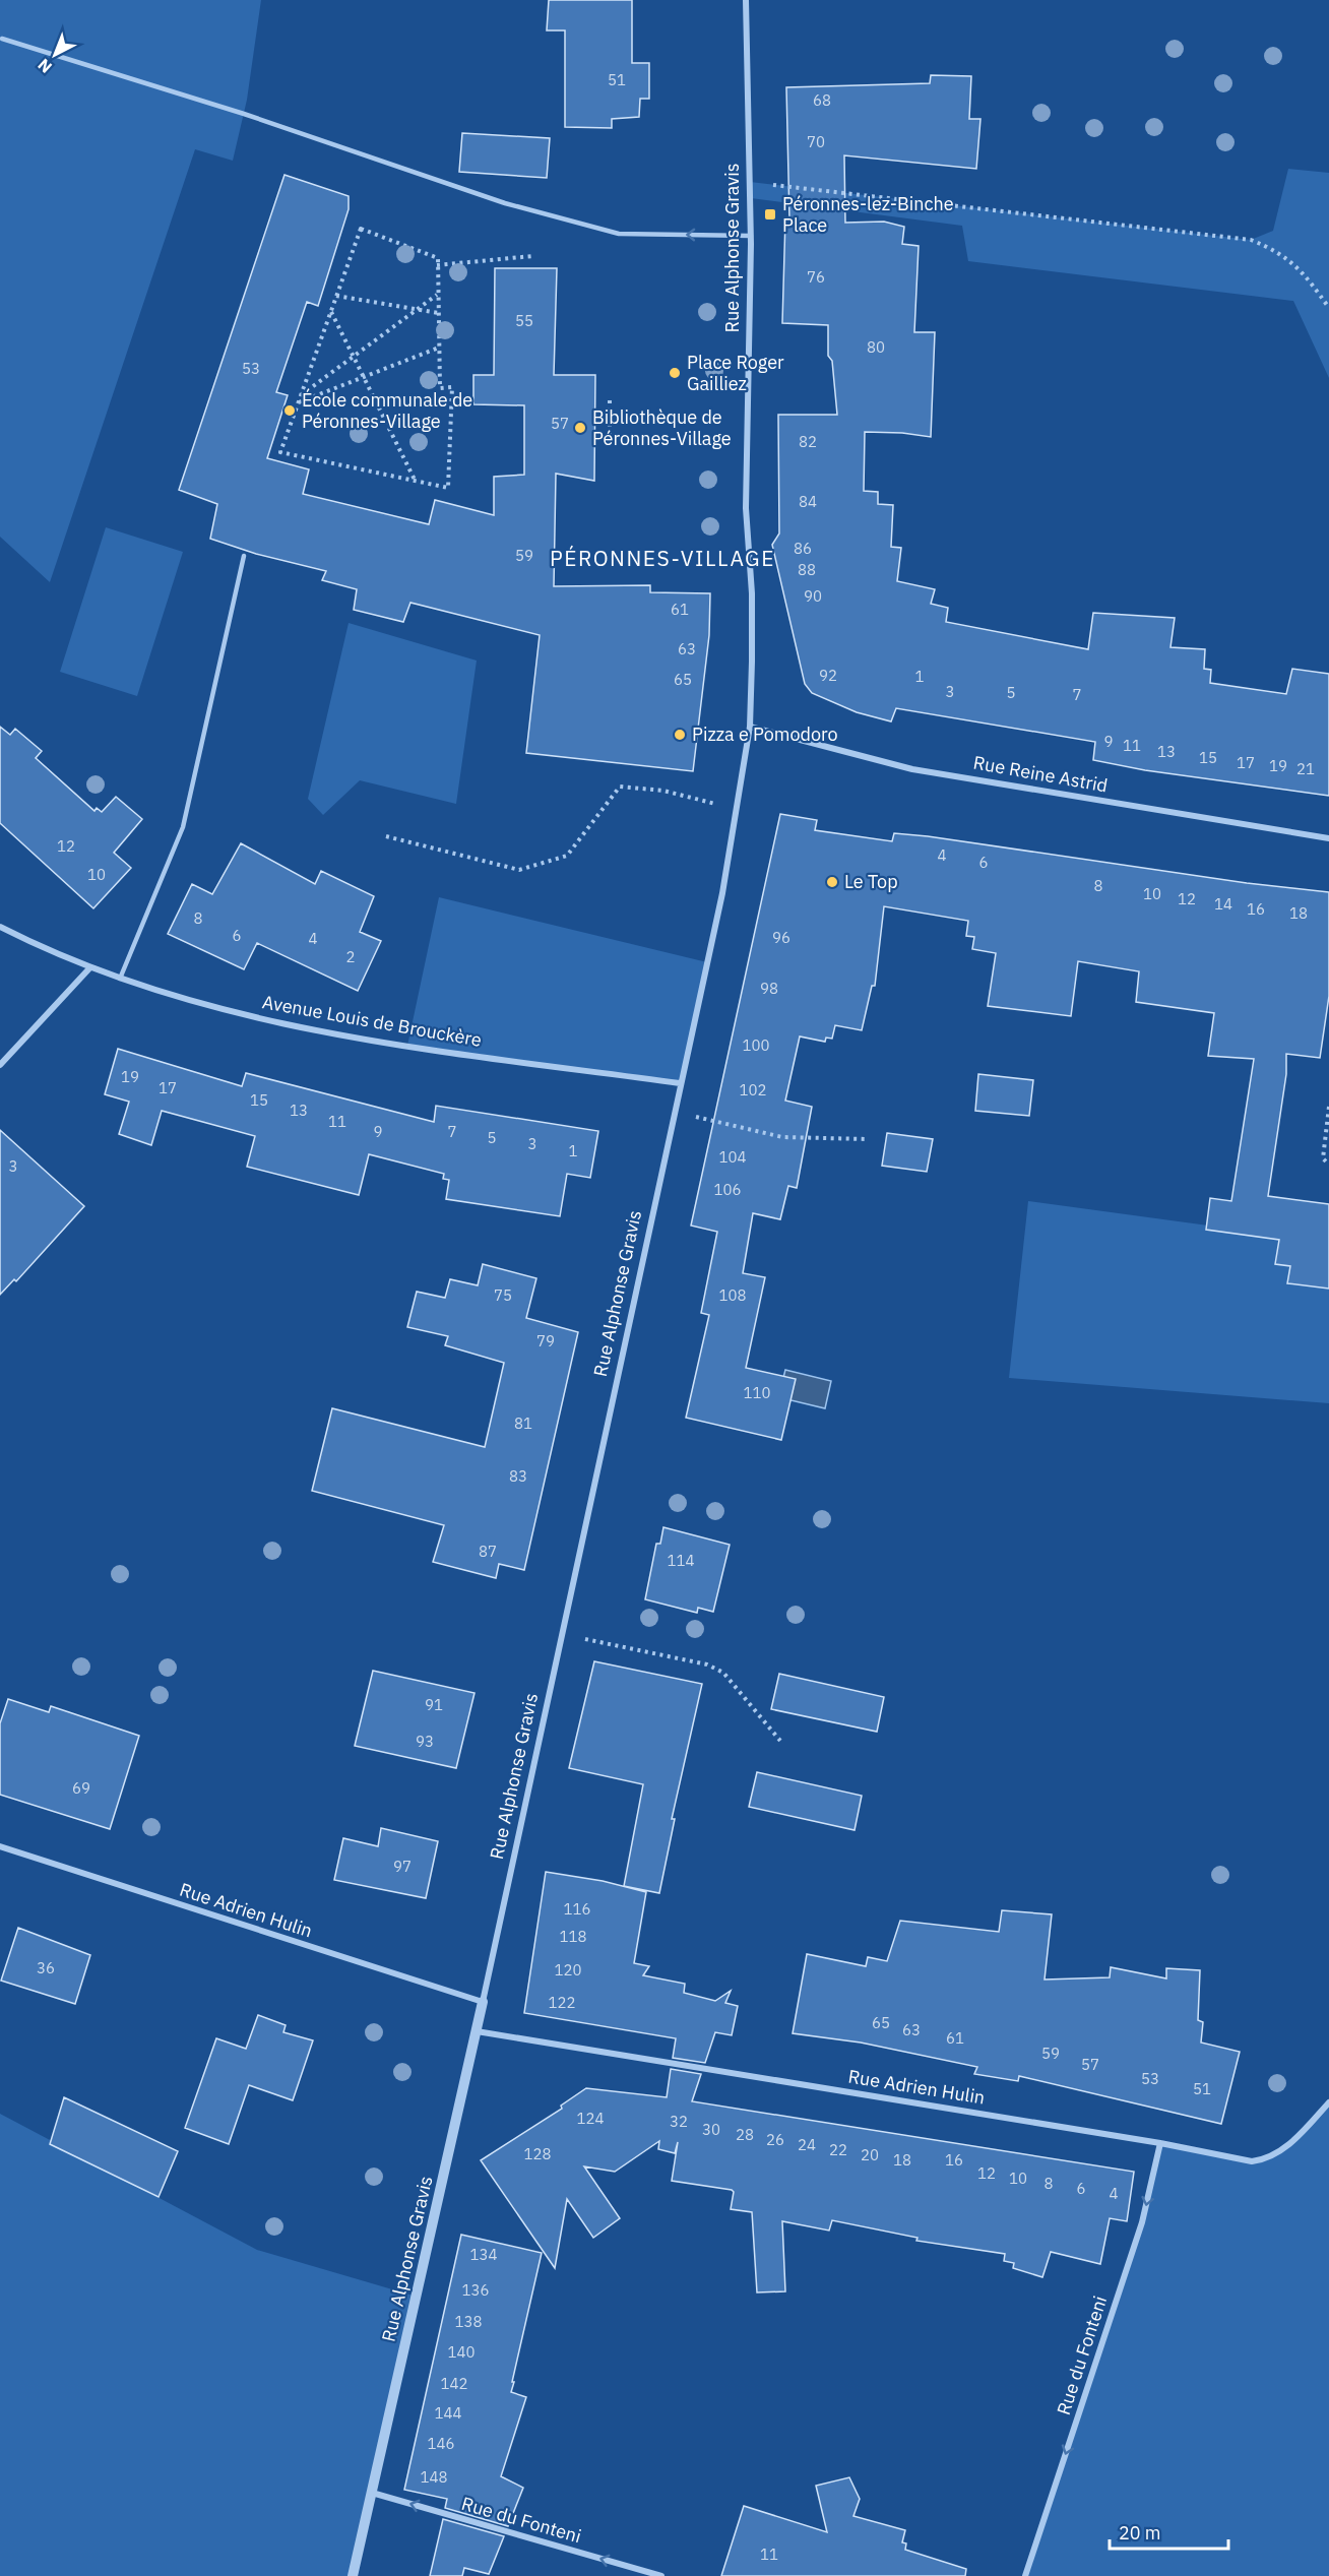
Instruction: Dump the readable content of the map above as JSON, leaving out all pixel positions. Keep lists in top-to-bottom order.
{
  "streets": {
    "street": [
      "Rue Alphonse Gravis",
      "Rue Reine Astrid",
      "Avenue Louis de Brouckère",
      "Rue Adrien Hulin",
      "Rue du Fonteni"
    ]
  },
  "crossings": [
    ["Rue Alphonse Gravis", "Rue Reine Astrid"],
    ["Rue Alphonse Gravis", "Avenue Louis de Brouckère"],
    ["Rue Alphonse Gravis", "Rue Adrien Hulin"],
    ["Rue Alphonse Gravis", "Rue du Fonteni"],
    ["Rue Adrien Hulin", "Rue du Fonteni"]
  ],
  "districts": ["PÉRONNES-VILLAGE"],
  "places": {
    "transit": ["Péronnes-lez-Binche Place"],
    "other": [
      "Place Roger Gailliez",
      "École communale de Péronnes-Village",
      "Bibliothèque de Péronnes-Village",
      "Pizza e Pomodoro",
      "Le Top"
    ]
  },
  "house_numbers": [
    "51",
    "68",
    "70",
    "76",
    "55",
    "80",
    "53",
    "57",
    "82",
    "84",
    "86",
    "59",
    "88",
    "90",
    "61",
    "63",
    "92",
    "1",
    "65",
    "3",
    "5",
    "7",
    "9",
    "11",
    "13",
    "15",
    "17",
    "19",
    "21",
    "12",
    "4",
    "6",
    "10",
    "8",
    "10",
    "12",
    "14",
    "16",
    "18",
    "8",
    "6",
    "96",
    "4",
    "2",
    "98",
    "100",
    "19",
    "17",
    "102",
    "15",
    "13",
    "11",
    "9",
    "7",
    "5",
    "3",
    "1",
    "104",
    "3",
    "106",
    "75",
    "108",
    "79",
    "110",
    "81",
    "83",
    "87",
    "114",
    "91",
    "93",
    "69",
    "97",
    "116",
    "118",
    "36",
    "120",
    "122",
    "65",
    "63",
    "61",
    "59",
    "57",
    "53",
    "51",
    "124",
    "32",
    "30",
    "28",
    "26",
    "24",
    "22",
    "128",
    "20",
    "18",
    "16",
    "12",
    "10",
    "8",
    "6",
    "4",
    "134",
    "136",
    "138",
    "140",
    "142",
    "144",
    "146",
    "148",
    "11"
  ],
  "scale_bar": "20 m",
  "north": "bottom left"
}
